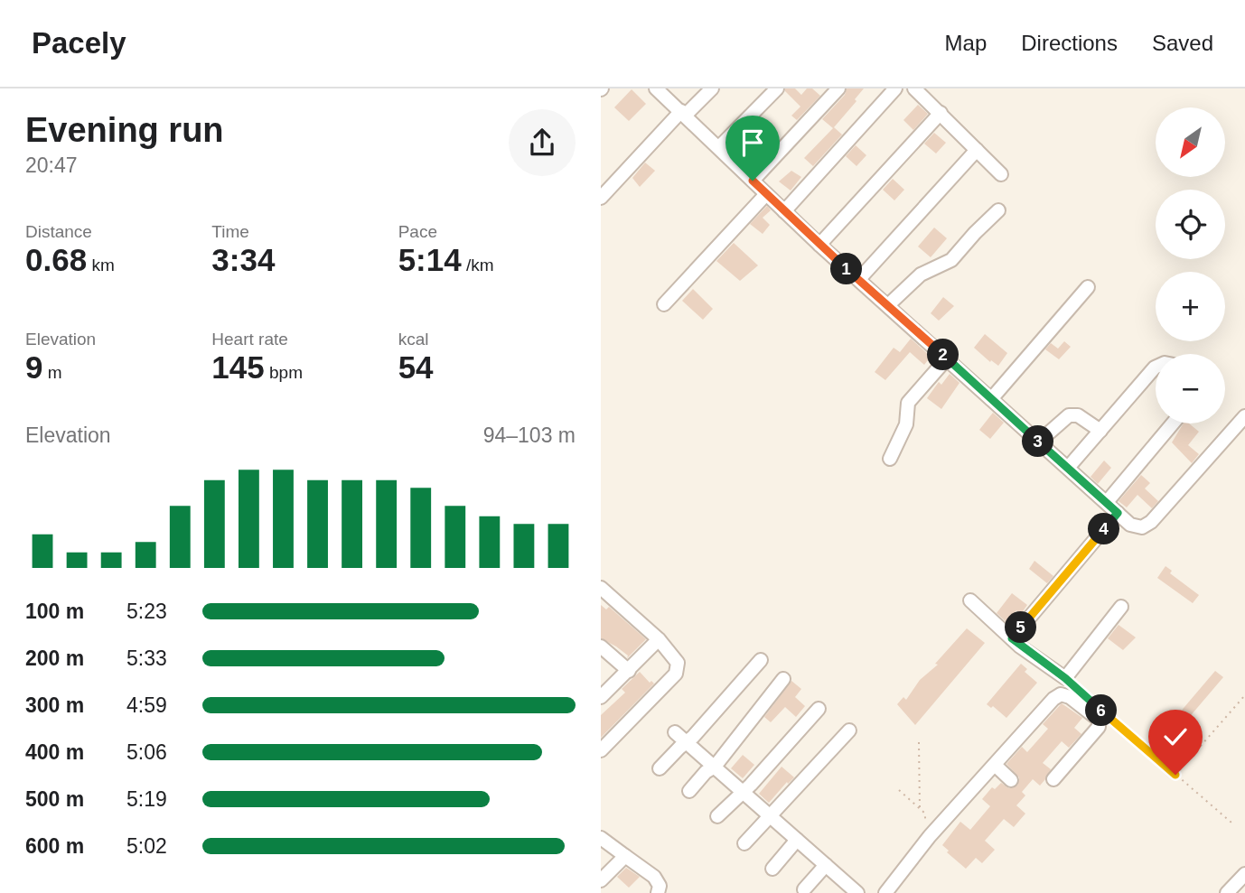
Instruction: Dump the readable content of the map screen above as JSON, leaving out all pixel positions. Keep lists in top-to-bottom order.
{
  "north": "bottom left",
  "page": {
    "header": "Pacely",
    "nav": ["Map", "Directions", "Saved"],
    "heading": ["Evening run", "20:47"],
    "map_buttons": ["+", "−"],
    "stats": [
      ["Distance", "0.68 km"],
      ["Time", "3:34"],
      ["Pace", "5:14 /km"],
      ["Elevation", "9 m"],
      ["Heart rate", "145 bpm"],
      ["kcal", "54"]
    ],
    "pins": [
      "1",
      "2",
      "3",
      "4",
      "5",
      "6"
    ],
    "chart": ["Elevation", "94–103 m"],
    "list": [
      {
        "name": "100 m",
        "note": "5:23"
      },
      {
        "name": "200 m",
        "note": "5:33"
      },
      {
        "name": "300 m",
        "note": "4:59"
      },
      {
        "name": "400 m",
        "note": "5:06"
      },
      {
        "name": "500 m",
        "note": "5:19"
      },
      {
        "name": "600 m",
        "note": "5:02"
      }
    ]
  }
}
